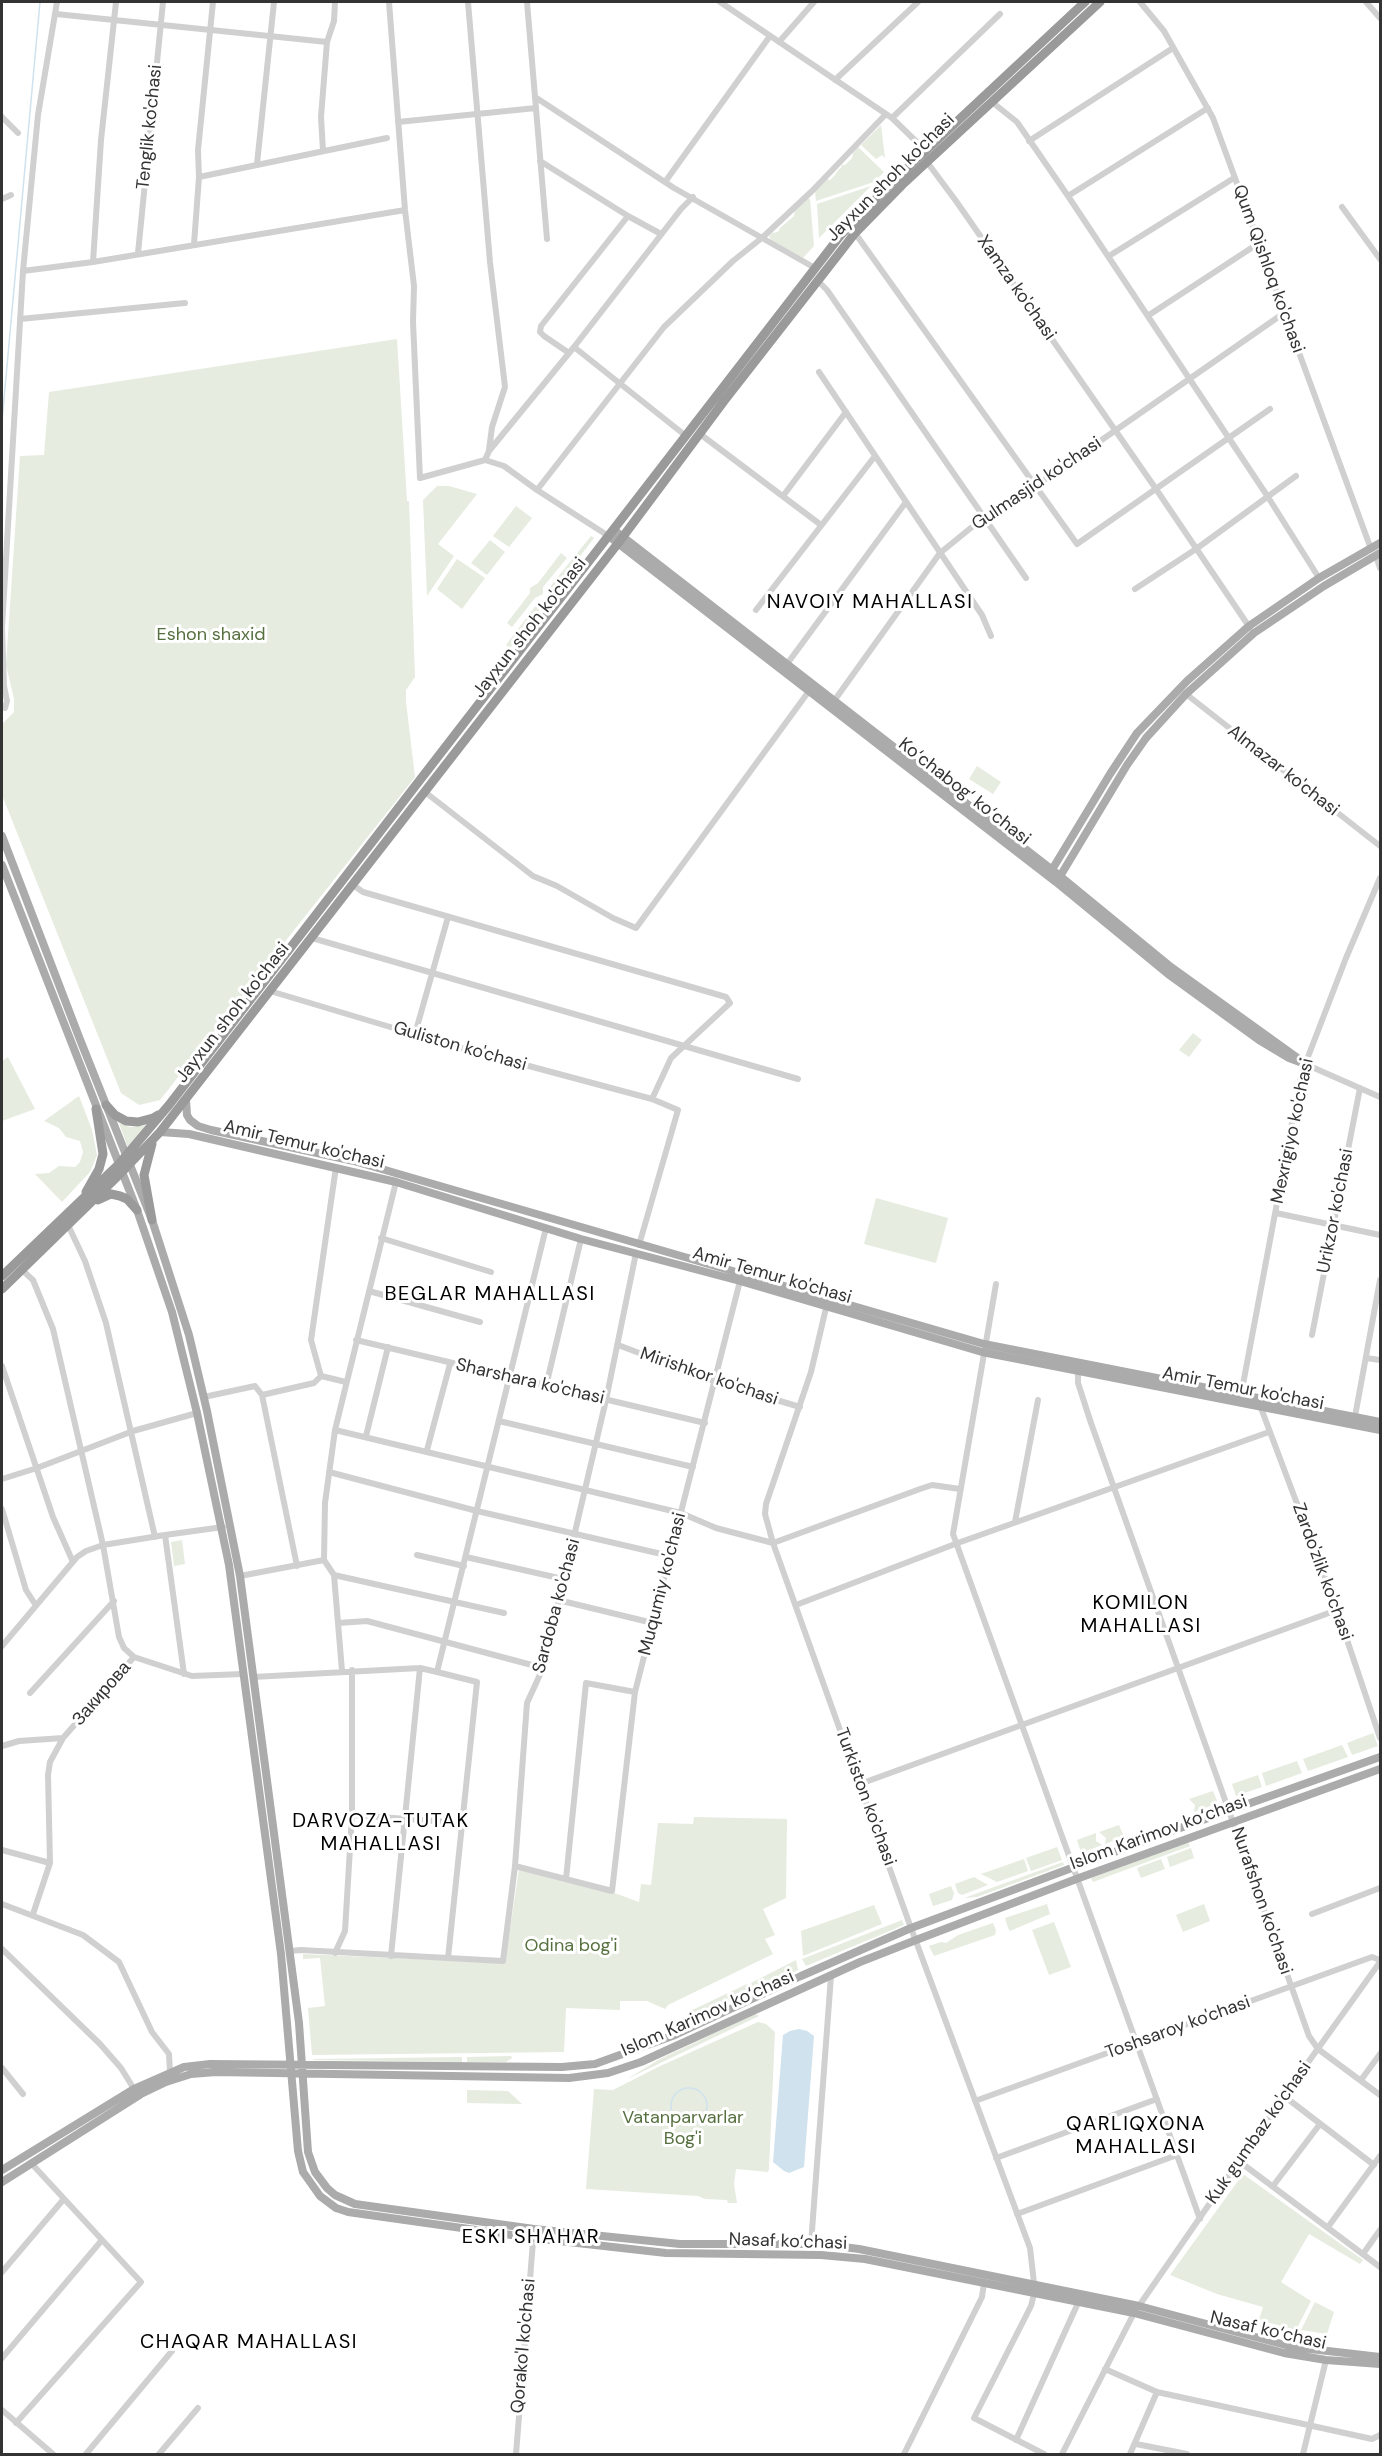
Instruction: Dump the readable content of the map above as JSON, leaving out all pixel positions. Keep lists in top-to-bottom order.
{
  "streets": {
    "highway": ["Jayxun shoh ko'chasi"],
    "main road": [
      "Ko‘chabog‘ ko‘chasi",
      "Amir Temur ko'chasi",
      "Islom Karimov ko‘chasi",
      "Nasaf ko‘chasi"
    ],
    "street": [
      "Tenglik ko'chasi",
      "Qum Qishloq ko'chasi",
      "Xamza ko'chasi",
      "Gulmasjid ko'chasi",
      "Almazar ko'chasi",
      "Guliston ko'chasi",
      "Mexrigiyo ko'chasi",
      "Urikzor ko'chasi",
      "Mirishkor ko'chasi",
      "Sharshara ko'chasi",
      "Zardo'zlik ko'chasi",
      "Muqumiy ko'chasi",
      "Sardoba ko'chasi",
      "Закирова",
      "Turkiston ko'chasi",
      "Nurafshon ko'chasi",
      "Toshsaroy ko'chasi",
      "Kuk gumbaz ko'chasi",
      "Qorako'l ko'chasi"
    ]
  },
  "crossings": [
    ["Jayxun shoh ko'chasi", "Xamza ko'chasi"],
    ["Jayxun shoh ko'chasi", "Ko‘chabog‘ ko‘chasi"],
    ["Jayxun shoh ko'chasi", "Guliston ko'chasi"],
    ["Jayxun shoh ko'chasi", "Amir Temur ko'chasi"],
    ["Qum Qishloq ko'chasi", "Gulmasjid ko'chasi"],
    ["Xamza ko'chasi", "Gulmasjid ko'chasi"],
    ["Gulmasjid ko'chasi", "Ko‘chabog‘ ko‘chasi"],
    ["Ko‘chabog‘ ko‘chasi", "Mexrigiyo ko'chasi"],
    ["Ko‘chabog‘ ko‘chasi", "Urikzor ko'chasi"],
    ["Guliston ko'chasi", "Amir Temur ko'chasi"],
    ["Mexrigiyo ko'chasi", "Amir Temur ko'chasi"],
    ["Amir Temur ko'chasi", "Zardo'zlik ko'chasi"],
    ["Amir Temur ko'chasi", "Muqumiy ko'chasi"],
    ["Amir Temur ko'chasi", "Sardoba ko'chasi"],
    ["Amir Temur ko'chasi", "Turkiston ko'chasi"],
    ["Amir Temur ko'chasi", "Nurafshon ko'chasi"],
    ["Mirishkor ko'chasi", "Muqumiy ko'chasi"],
    ["Mirishkor ko'chasi", "Sardoba ko'chasi"],
    ["Mirishkor ko'chasi", "Turkiston ko'chasi"],
    ["Sharshara ko'chasi", "Muqumiy ko'chasi"],
    ["Sharshara ko'chasi", "Sardoba ko'chasi"],
    ["Turkiston ko'chasi", "Islom Karimov ko‘chasi"],
    ["Turkiston ko'chasi", "Toshsaroy ko'chasi"],
    ["Turkiston ko'chasi", "Nasaf ko‘chasi"],
    ["Islom Karimov ko‘chasi", "Nurafshon ko'chasi"],
    ["Islom Karimov ko‘chasi", "Nasaf ko‘chasi"],
    ["Nurafshon ko'chasi", "Toshsaroy ko'chasi"],
    ["Nurafshon ko'chasi", "Kuk gumbaz ko'chasi"],
    ["Toshsaroy ko'chasi", "Kuk gumbaz ko'chasi"],
    ["Kuk gumbaz ko'chasi", "Nasaf ko‘chasi"],
    ["Nasaf ko‘chasi", "Qorako'l ko'chasi"]
  ],
  "districts": [
    "NAVOIY MAHALLASI",
    "BEGLAR MAHALLASI",
    "KOMILON MAHALLASI",
    "DARVOZA-TUTAK MAHALLASI",
    "QARLIQXONA MAHALLASI",
    "ESKI SHAHAR",
    "CHAQAR MAHALLASI"
  ],
  "parks": ["Eshon shaxid", "Odina bog'i", "Vatanparvarlar Bog'i"]
}
